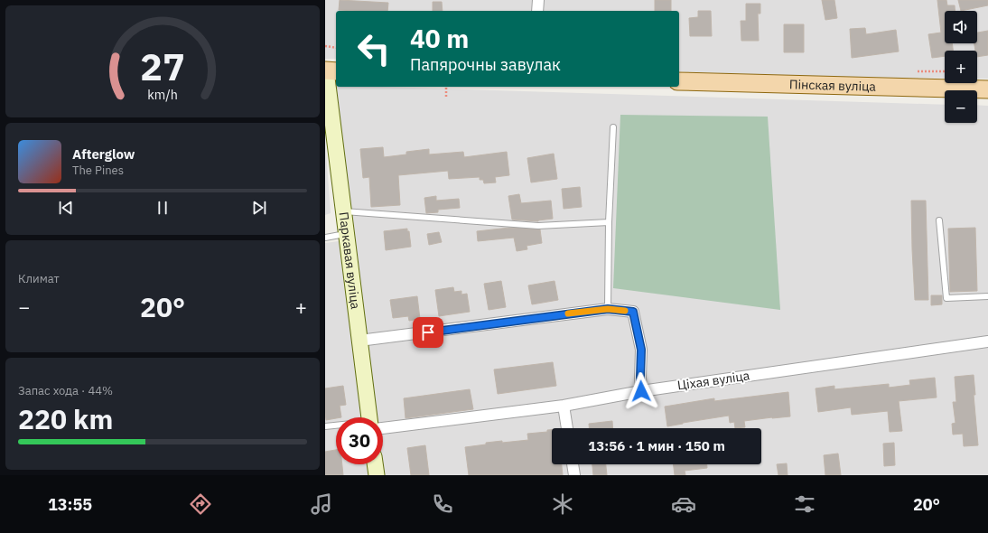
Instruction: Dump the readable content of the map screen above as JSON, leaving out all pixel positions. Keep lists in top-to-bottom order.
{
  "streets": {
    "main road": ["Пінская вуліца"],
    "street": ["Паркавая вуліца", "Ціхая вуліца"]
  },
  "page": {
    "map_buttons": ["+", "−"],
    "turn": ["40 m", "Папярочны завулак"],
    "song": ["Afterglow", "The Pines"],
    "tile": [
      "Климат",
      ["Запас хода · 44%", "220 km"]
    ],
    "heat": ["−", "20°", "+"],
    "limit": "30",
    "trip": "13:56 · 1 мин · 150 m",
    "tabs": ["13:55", "20°"],
    "gauge": ["27", "km/h"]
  }
}
